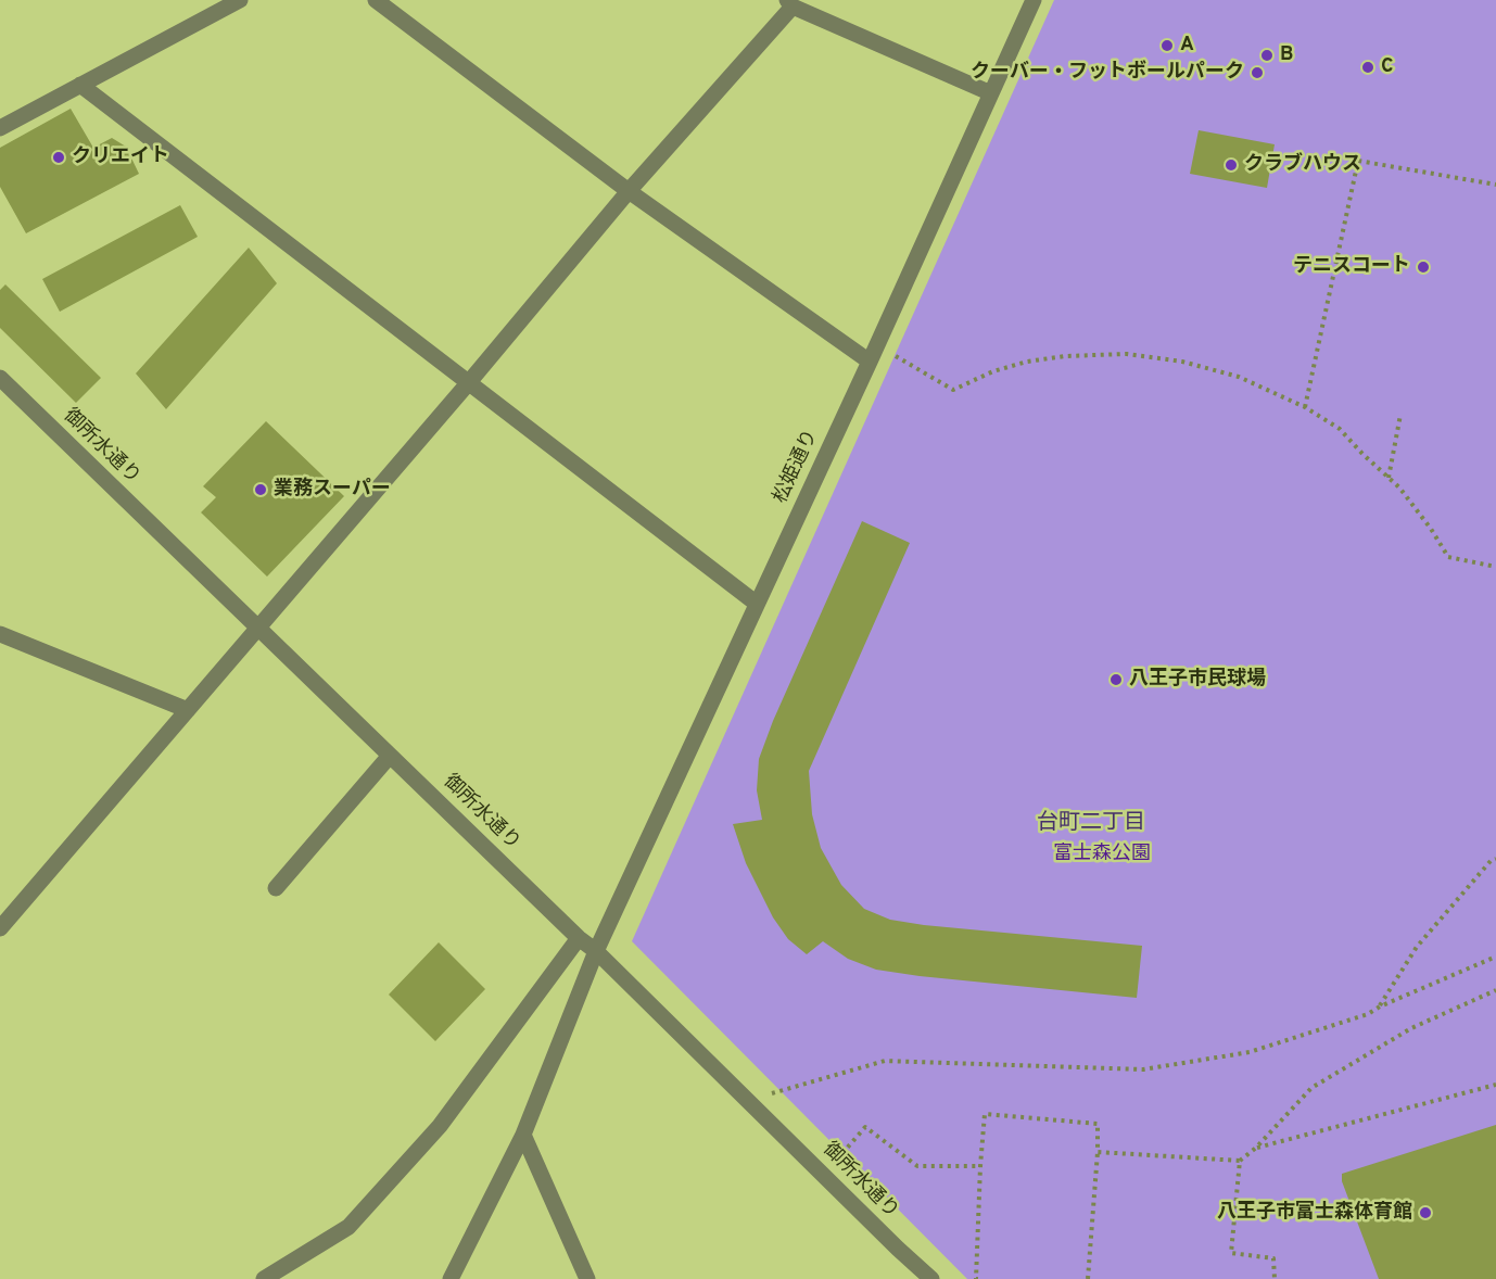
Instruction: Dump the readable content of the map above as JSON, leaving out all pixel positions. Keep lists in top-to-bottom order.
{
  "streets": {
    "street": ["御所水通り", "松姫通り"]
  },
  "crossings": [
    ["御所水通り", "松姫通り"]
  ],
  "districts": ["台町二丁目"],
  "parks": ["富士森公園"],
  "places": [
    "A",
    "B",
    "C",
    "クーバー・フットボールパーク",
    "クリエイト",
    "クラブハウス",
    "テニスコート",
    "業務スーパー",
    "八王子市民球場",
    "八王子市富士森体育館"
  ]
}
